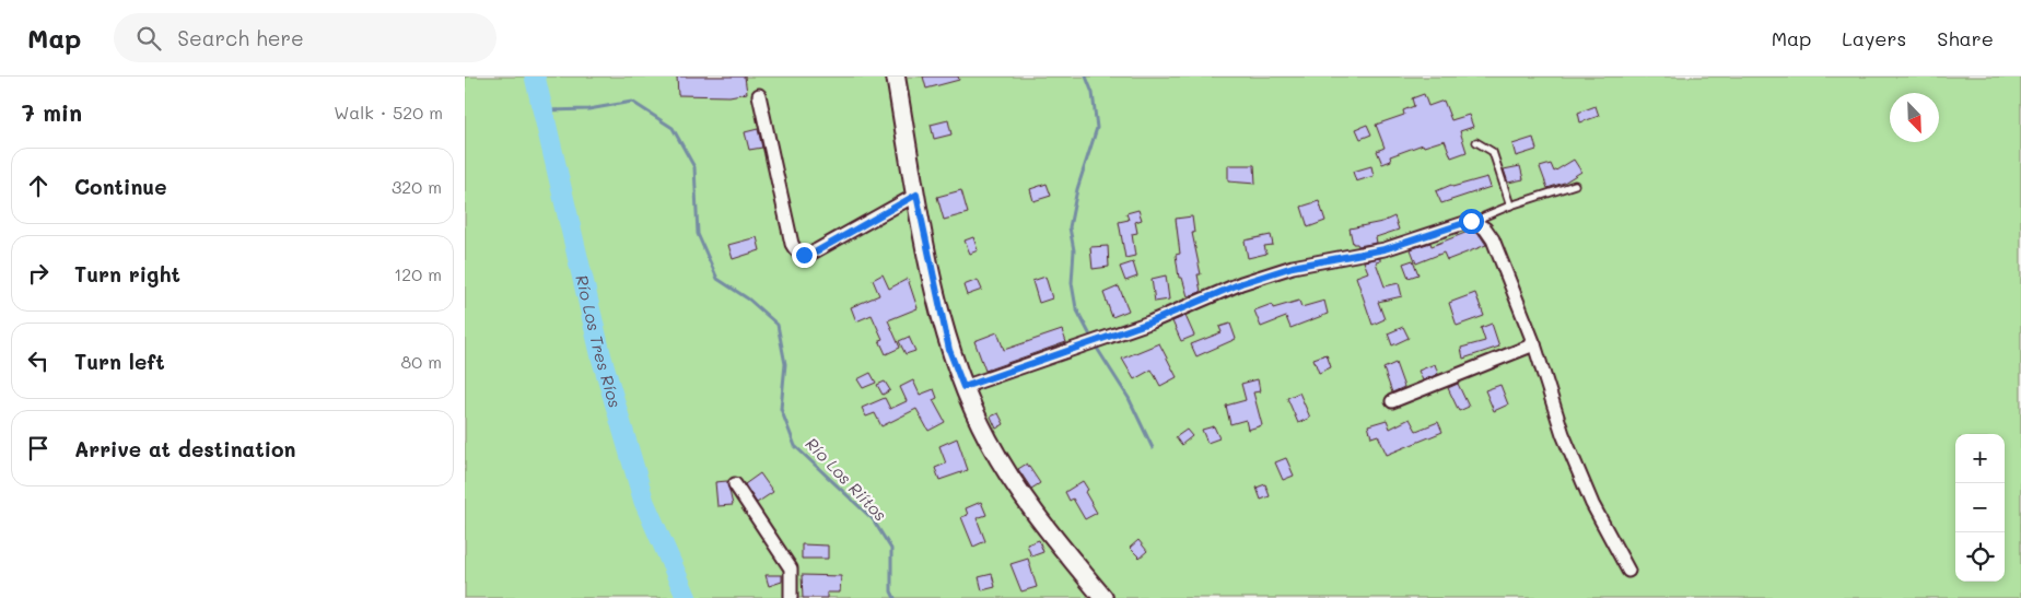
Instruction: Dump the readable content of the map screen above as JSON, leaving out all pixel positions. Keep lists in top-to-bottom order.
{
  "water": ["Río Los Tres Ríos", "Río Los Riítos"],
  "north": "bottom right",
  "page": {
    "header": "Map",
    "search": "Search here",
    "nav": ["Map", "Layers", "Share"],
    "heading": ["7 min", "Walk · 520 m"],
    "list": [
      ["Continue", "320 m"],
      ["Turn right", "120 m"],
      ["Turn left", "80 m"],
      "Arrive at destination"
    ],
    "map_buttons": ["+", "−"]
  }
}
